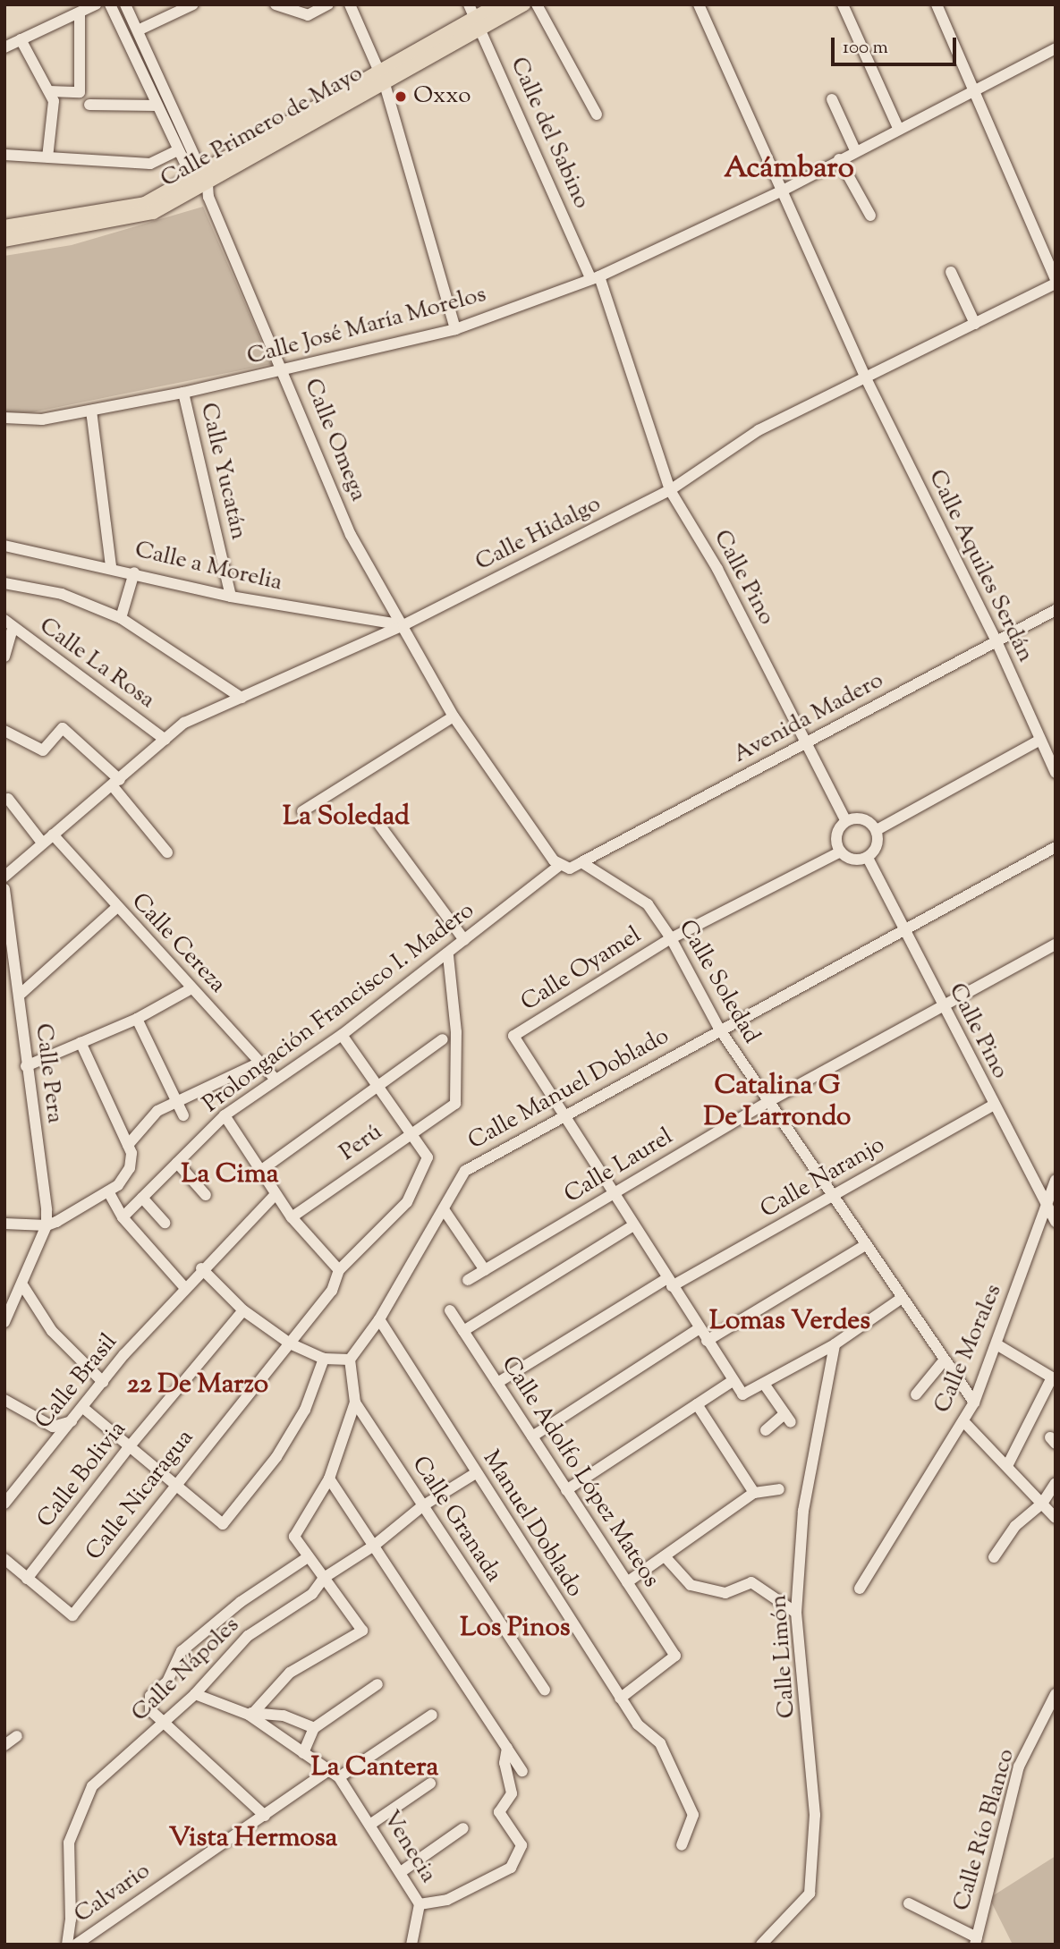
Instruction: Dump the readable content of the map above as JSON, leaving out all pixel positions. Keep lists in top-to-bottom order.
{
  "streets": {
    "main road": ["Calle Primero de Mayo"],
    "street": [
      "Calle del Sabino",
      "Calle José María Morelos",
      "Calle Omega",
      "Calle Yucatán",
      "Calle Hidalgo",
      "Calle Aquiles Serdán",
      "Calle a Morelia",
      "Calle Pino",
      "Calle La Rosa",
      "Avenida Madero",
      "Calle Cereza",
      "Calle Oyamel",
      "Calle Soledad",
      "Prolongación Francisco I. Madero",
      "Calle Pera",
      "Calle Manuel Doblado",
      "Perú",
      "Calle Laurel",
      "Calle Naranjo",
      "Calle Morales",
      "Calle Brasil",
      "Calle Adolfo López Mateos",
      "Calle Bolivia",
      "Calle Nicaragua",
      "Calle Granada",
      "Manuel Doblado",
      "Calle Limón",
      "Calle Nápoles",
      "Calle Río Blanco",
      "Venecia",
      "Calvario"
    ]
  },
  "crossings": [
    ["Calle Primero de Mayo", "Calle del Sabino"],
    ["Calle Primero de Mayo", "Calle Omega"],
    ["Calle del Sabino", "Calle José María Morelos"],
    ["Calle del Sabino", "Calle Hidalgo"],
    ["Calle del Sabino", "Calle Pino"],
    ["Calle José María Morelos", "Calle Omega"],
    ["Calle José María Morelos", "Calle Yucatán"],
    ["Calle José María Morelos", "Calle Aquiles Serdán"],
    ["Calle Omega", "Calle Hidalgo"],
    ["Calle Omega", "Calle a Morelia"],
    ["Calle Yucatán", "Calle a Morelia"],
    ["Calle Hidalgo", "Calle Aquiles Serdán"],
    ["Calle Hidalgo", "Calle a Morelia"],
    ["Calle Hidalgo", "Calle Pino"],
    ["Calle Hidalgo", "Calle La Rosa"],
    ["Calle Hidalgo", "Calle Cereza"],
    ["Calle Aquiles Serdán", "Avenida Madero"],
    ["Calle Pino", "Avenida Madero"],
    ["Calle Pino", "Calle Oyamel"],
    ["Calle Pino", "Calle Manuel Doblado"],
    ["Calle Pino", "Calle Laurel"],
    ["Calle Pino", "Calle Naranjo"],
    ["Calle Pino", "Calle Morales"],
    ["Avenida Madero", "Calle Soledad"],
    ["Calle Cereza", "Prolongación Francisco I. Madero"],
    ["Calle Oyamel", "Calle Soledad"],
    ["Calle Oyamel", "Calle Manuel Doblado"],
    ["Calle Soledad", "Calle Manuel Doblado"],
    ["Calle Soledad", "Calle Laurel"],
    ["Calle Soledad", "Calle Naranjo"],
    ["Calle Soledad", "Calle Morales"],
    ["Prolongación Francisco I. Madero", "Perú"],
    ["Calle Manuel Doblado", "Manuel Doblado"],
    ["Perú", "Calle Nicaragua"],
    ["Calle Naranjo", "Calle Adolfo López Mateos"],
    ["Calle Adolfo López Mateos", "Manuel Doblado"],
    ["Calle Bolivia", "Calle Nicaragua"],
    ["Calle Granada", "Calle Nápoles"],
    ["Venecia", "Calvario"]
  ],
  "districts": [
    "Acámbaro",
    "La Soledad",
    "Catalina G De Larrondo",
    "La Cima",
    "Lomas Verdes",
    "22 De Marzo",
    "Los Pinos",
    "La Cantera",
    "Vista Hermosa"
  ],
  "places": ["Oxxo"],
  "scale_bar": "100 m"
}
